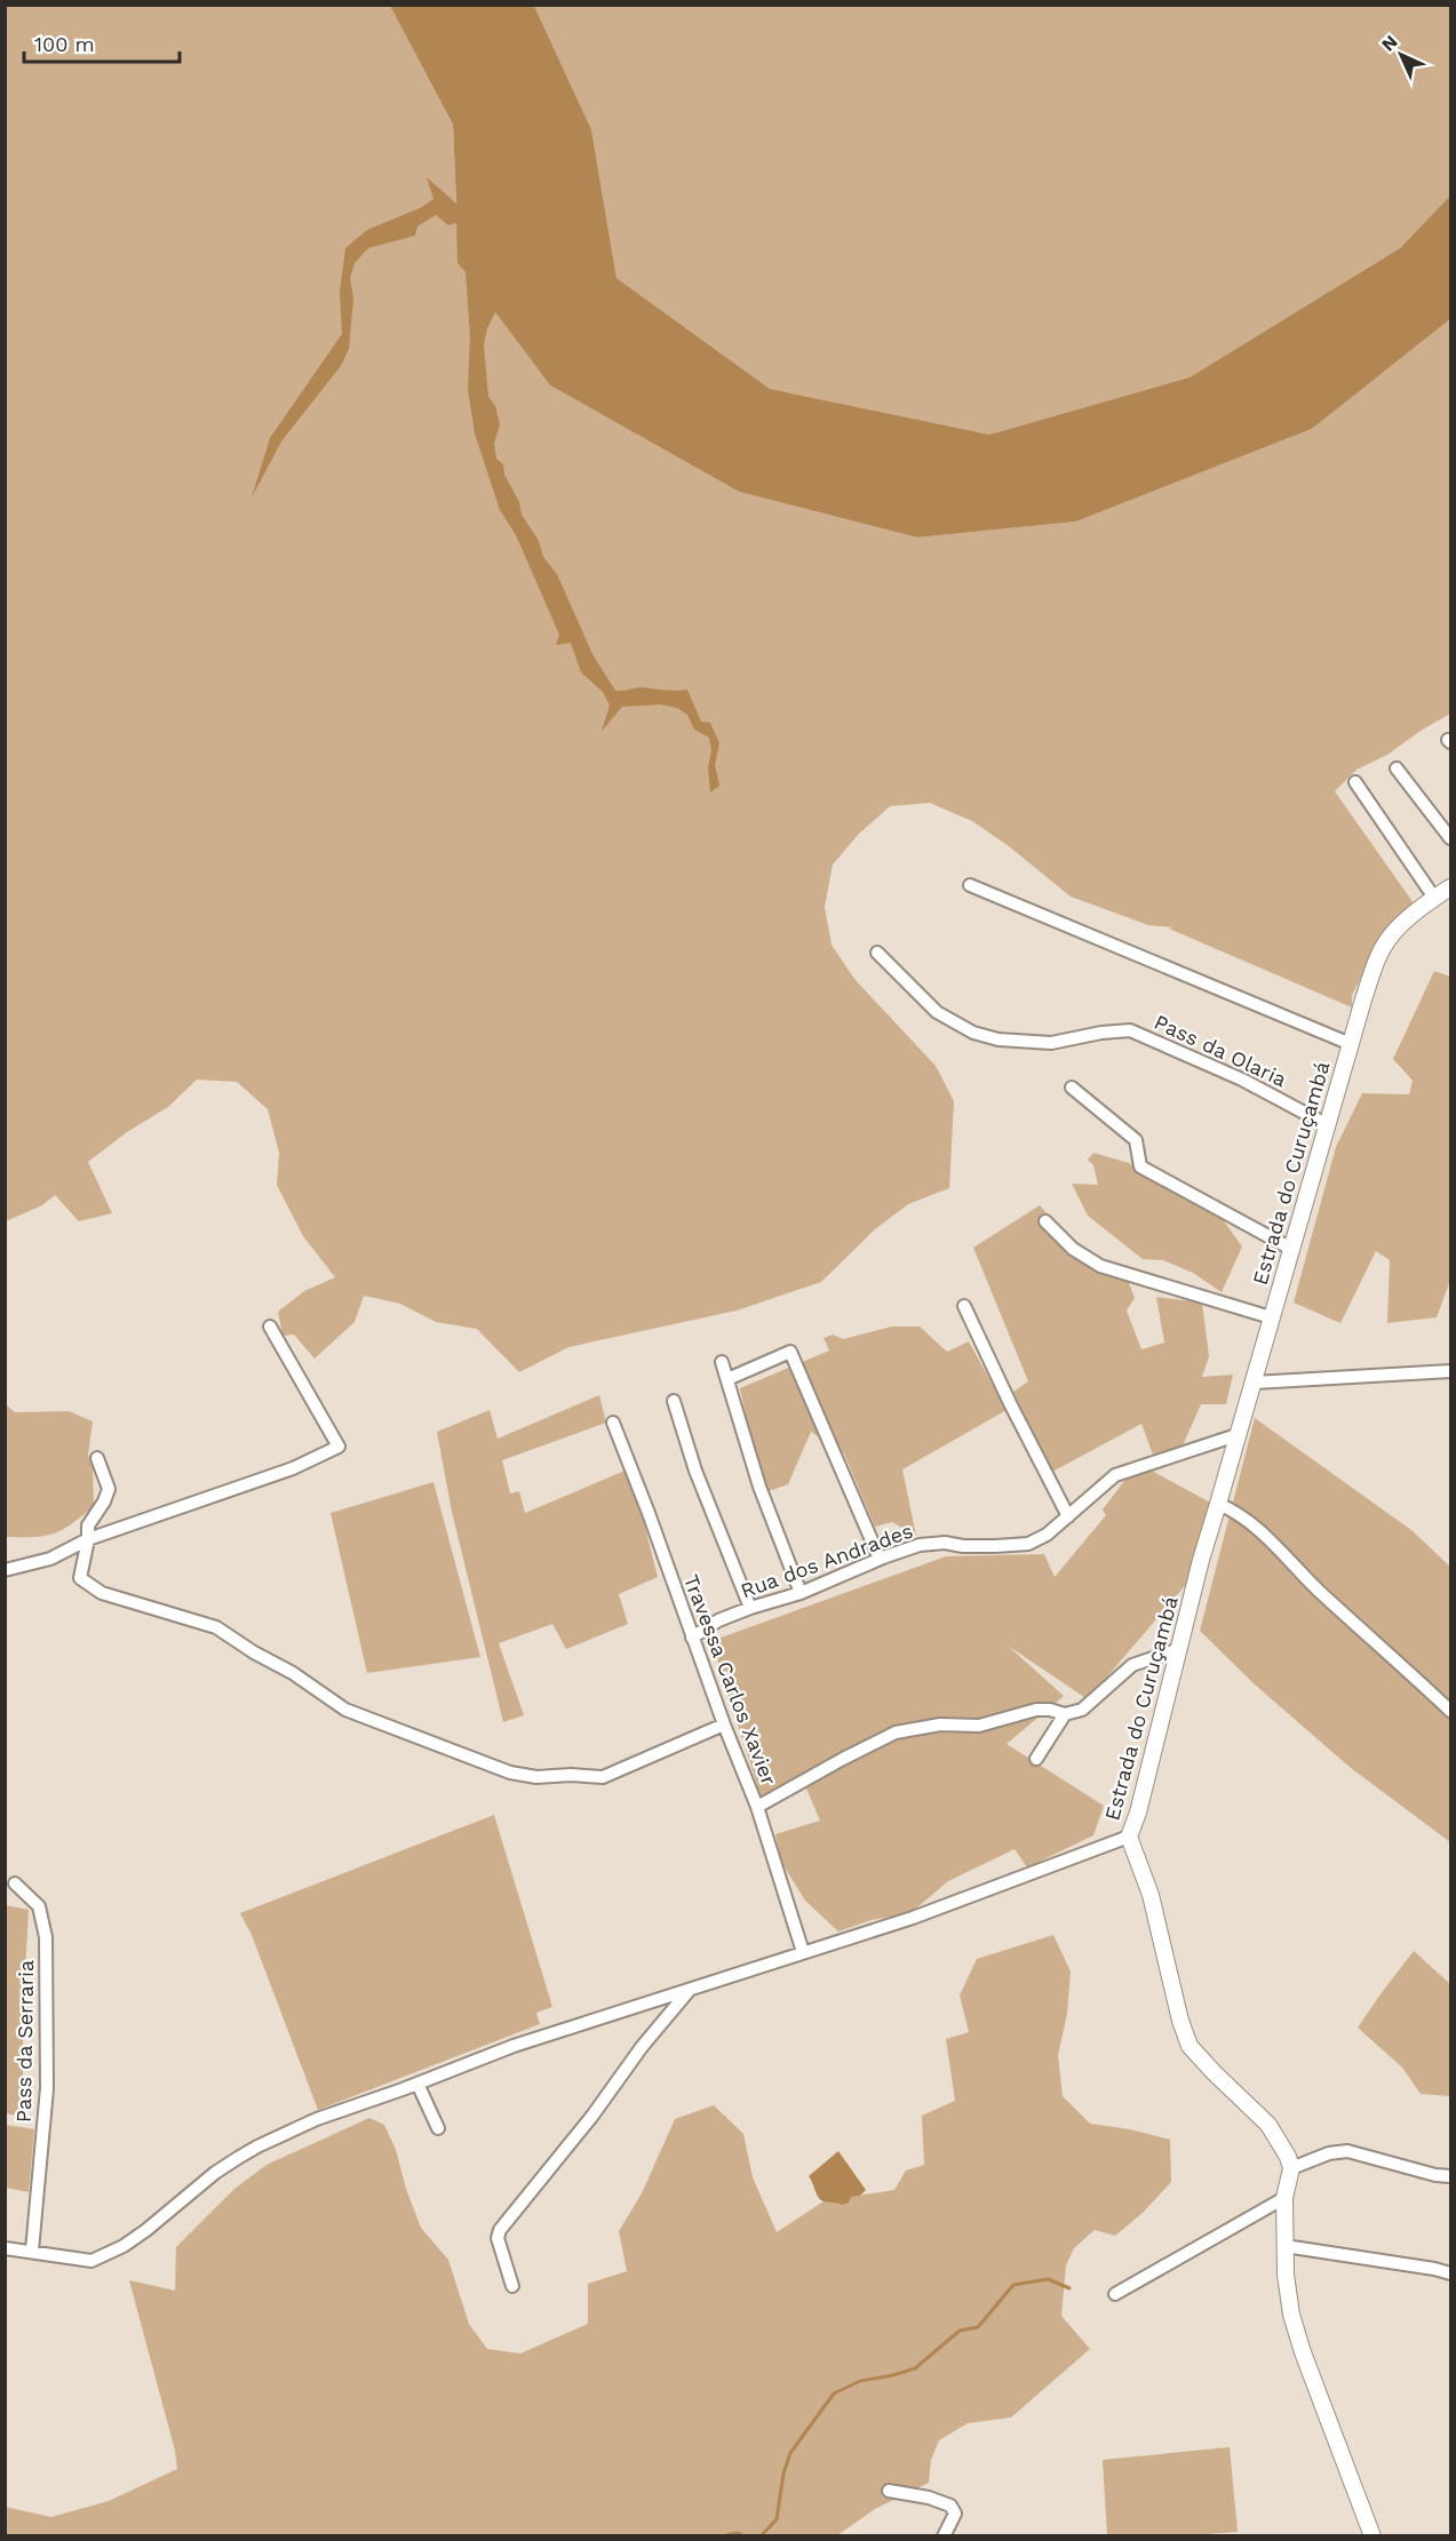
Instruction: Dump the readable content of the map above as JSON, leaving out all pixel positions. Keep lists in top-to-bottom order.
{
  "streets": {
    "street": [
      "Pass da Olaria",
      "Estrada do Curuçambá",
      "Rua dos Andrades",
      "Travessa Carlos Xavier",
      "Pass da Serraria"
    ]
  },
  "crossings": [
    ["Pass da Olaria", "Estrada do Curuçambá"],
    ["Estrada do Curuçambá", "Rua dos Andrades"],
    ["Rua dos Andrades", "Travessa Carlos Xavier"]
  ],
  "scale_bar": "100 m",
  "north": "top left"
}
